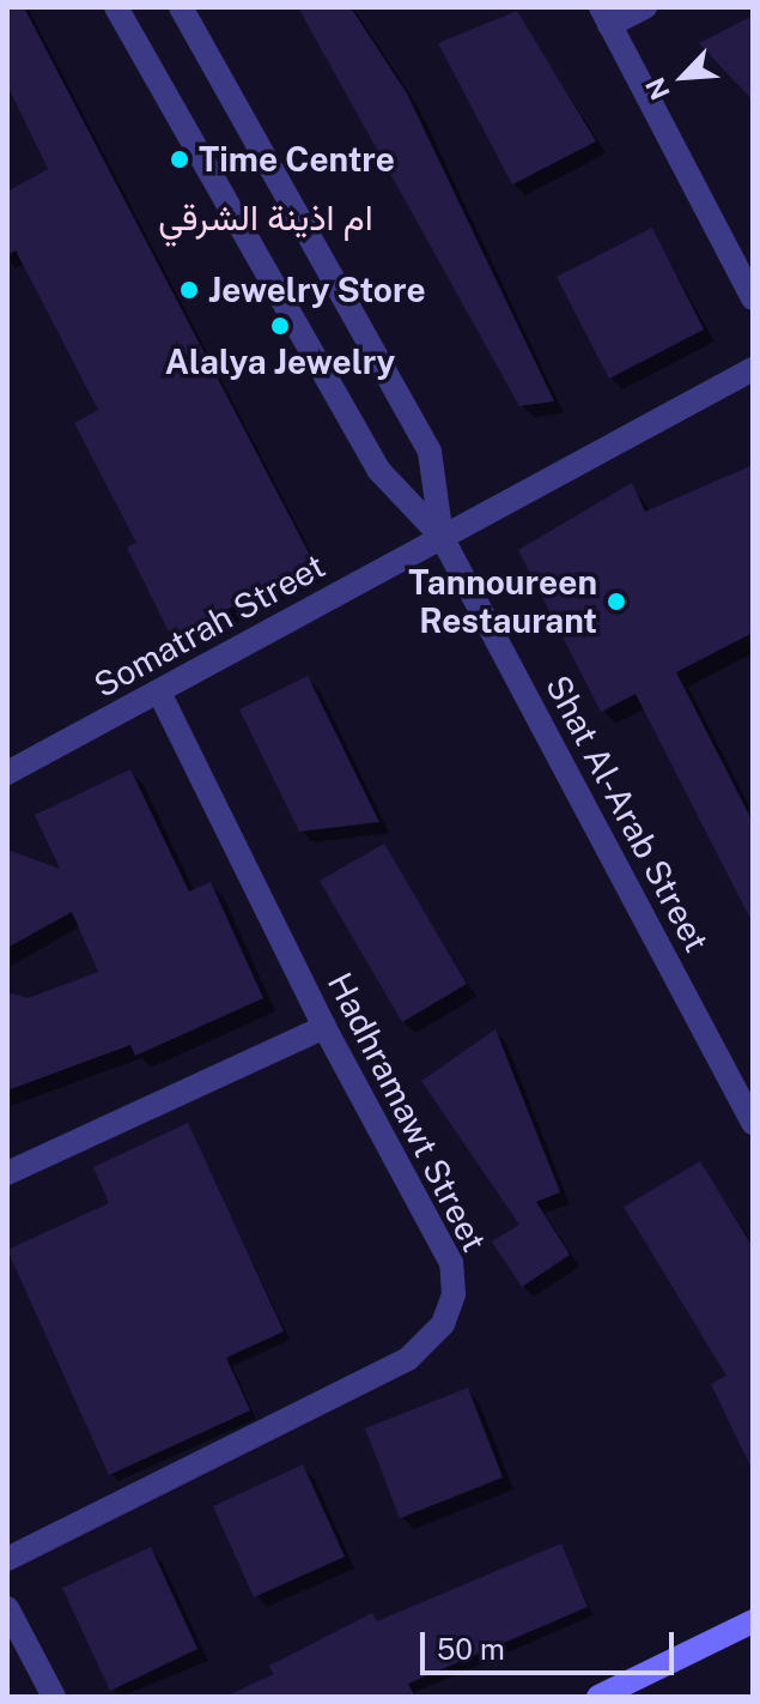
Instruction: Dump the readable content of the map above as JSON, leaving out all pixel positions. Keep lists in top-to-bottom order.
{
  "streets": {
    "street": ["Somatrah Street", "Shat Al-Arab Street", "Hadhramawt Street"]
  },
  "crossings": [
    ["Somatrah Street", "Shat Al-Arab Street"],
    ["Somatrah Street", "Hadhramawt Street"]
  ],
  "districts": ["ام اذينة الشرقي"],
  "places": [
    "Time Centre",
    "Jewelry Store",
    "Alalya Jewelry",
    "Tannoureen Restaurant"
  ],
  "scale_bar": "50 m",
  "north": "bottom left"
}
